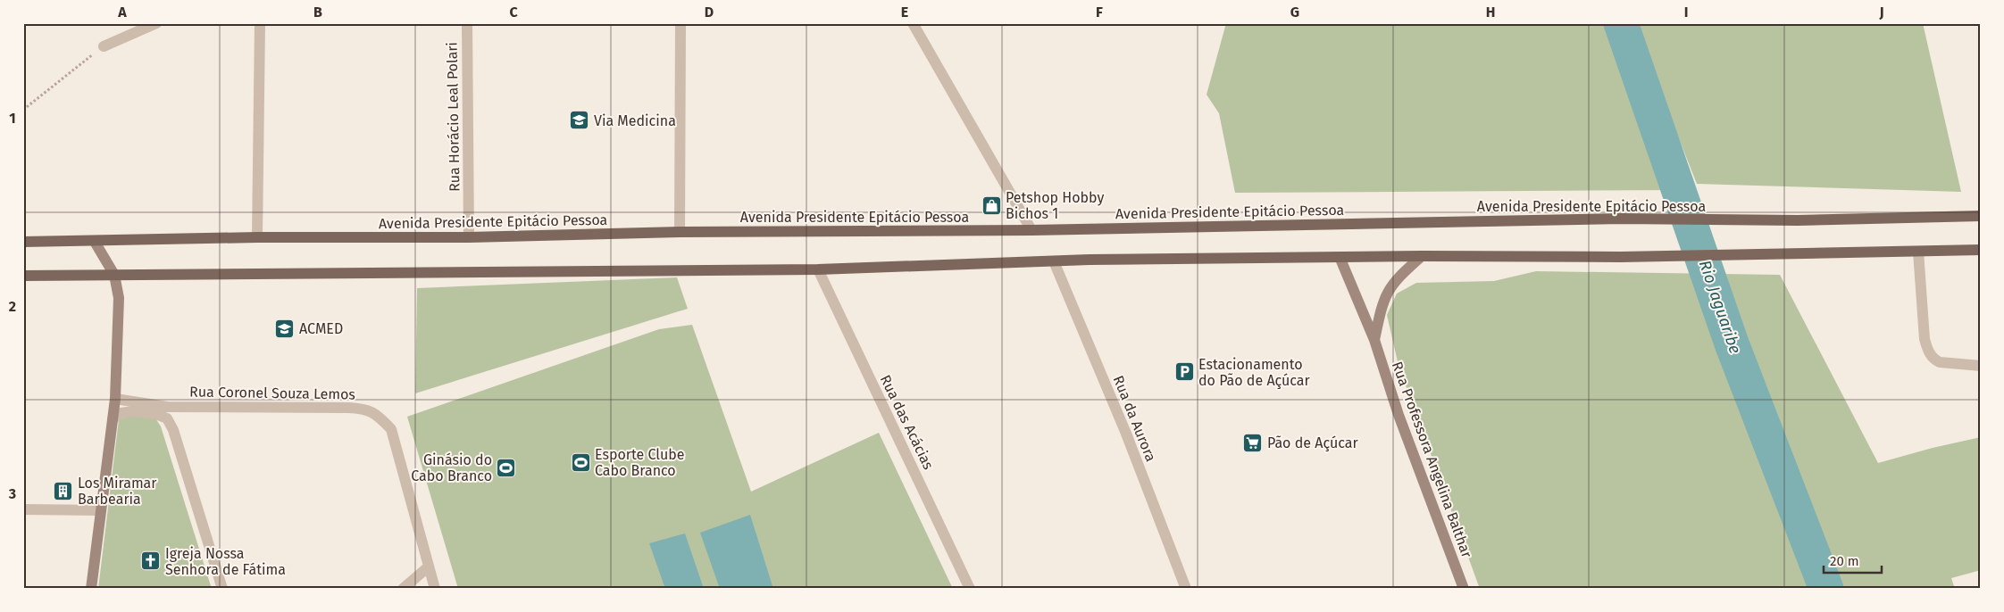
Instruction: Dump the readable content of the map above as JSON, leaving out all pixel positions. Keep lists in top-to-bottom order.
{
  "streets": {
    "main road": ["Avenida Presidente Epitácio Pessoa"],
    "street": [
      "Rua Horácio Leal Polari",
      "Rua Coronel Souza Lemos",
      "Rua da Aurora",
      "Rua das Acácias",
      "Rua Professora Angelina Balthar"
    ]
  },
  "crossings": [
    ["Rua Horácio Leal Polari", "Avenida Presidente Epitácio Pessoa"]
  ],
  "water": ["Rio Jaguaribe"],
  "places": {
    "school or university": ["Via Medicina", "ACMED"],
    "shop": ["Petshop Hobby Bichos 1"],
    "parking": ["Estacionamento do Pão de Açúcar"],
    "supermarket": ["Pão de Açúcar"],
    "sports": ["Esporte Clube Cabo Branco", "Ginásio do Cabo Branco"],
    "building": ["Los Miramar Barbearia"],
    "church": ["Igreja Nossa Senhora de Fátima"]
  },
  "scale_bar": "20 m",
  "grid": {
    "columns": [
      "A",
      "B",
      "C",
      "D",
      "E",
      "F",
      "G",
      "H",
      "I",
      "J"
    ],
    "rows": ["1", "2", "3"]
  }
}
